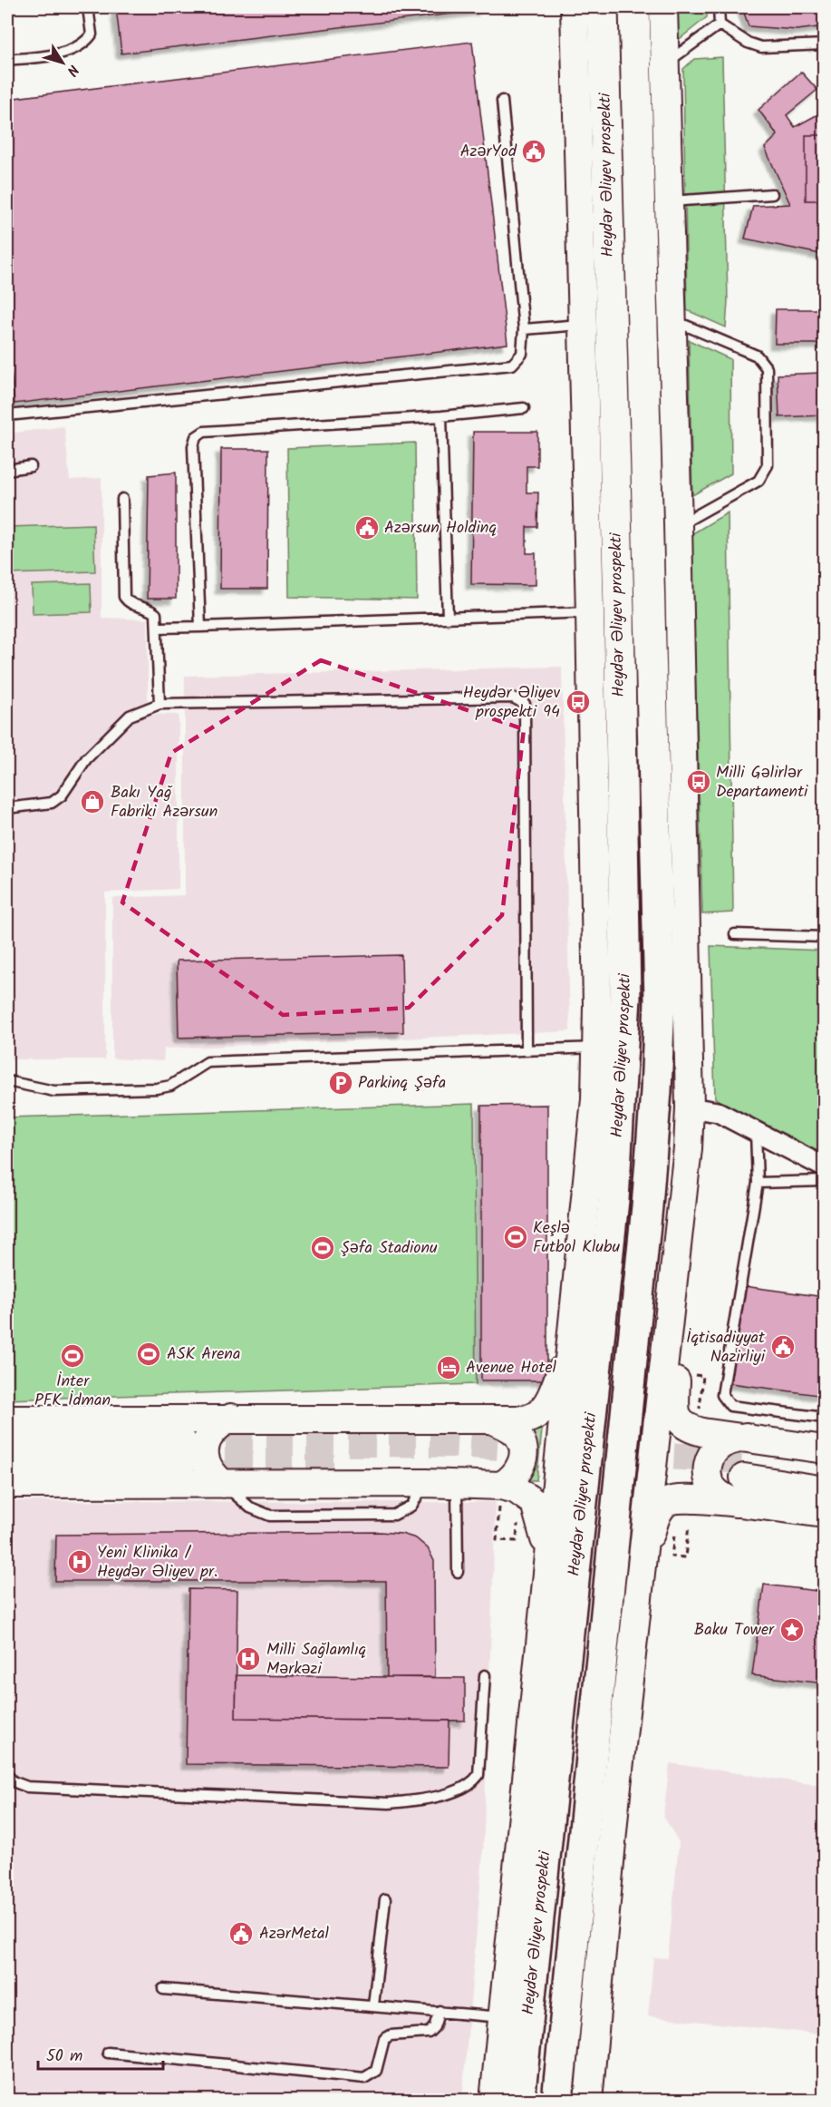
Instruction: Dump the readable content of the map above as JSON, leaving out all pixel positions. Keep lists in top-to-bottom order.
{
  "streets": {
    "highway": ["Heydər Əliyev prospekti"]
  },
  "places": {
    "public building": [
      "AzərYod",
      "Azərsun Holdinq",
      "İqtisadiyyat Nazirliyi",
      "AzərMetal"
    ],
    "bus stop": ["Heydər Əliyev prospekti 94", "Milli Gəlirlər Departamenti"],
    "shop": ["Bakı Yağ Fabriki Azərsun"],
    "parking": ["Parkinq Şəfa"],
    "sports": [
      "Keşlə Futbol Klubu",
      "Şəfa Stadionu",
      "ASK Arena",
      "İnter PFK İdman"
    ],
    "hotel": ["Avenue Hotel"],
    "hospital": ["Yeni Klinika / Heydər Əliyev pr.", "Milli Sağlamlıq Mərkəzi"],
    "place": ["Baku Tower"]
  },
  "scale_bar": "50 m",
  "north": "bottom right"
}
